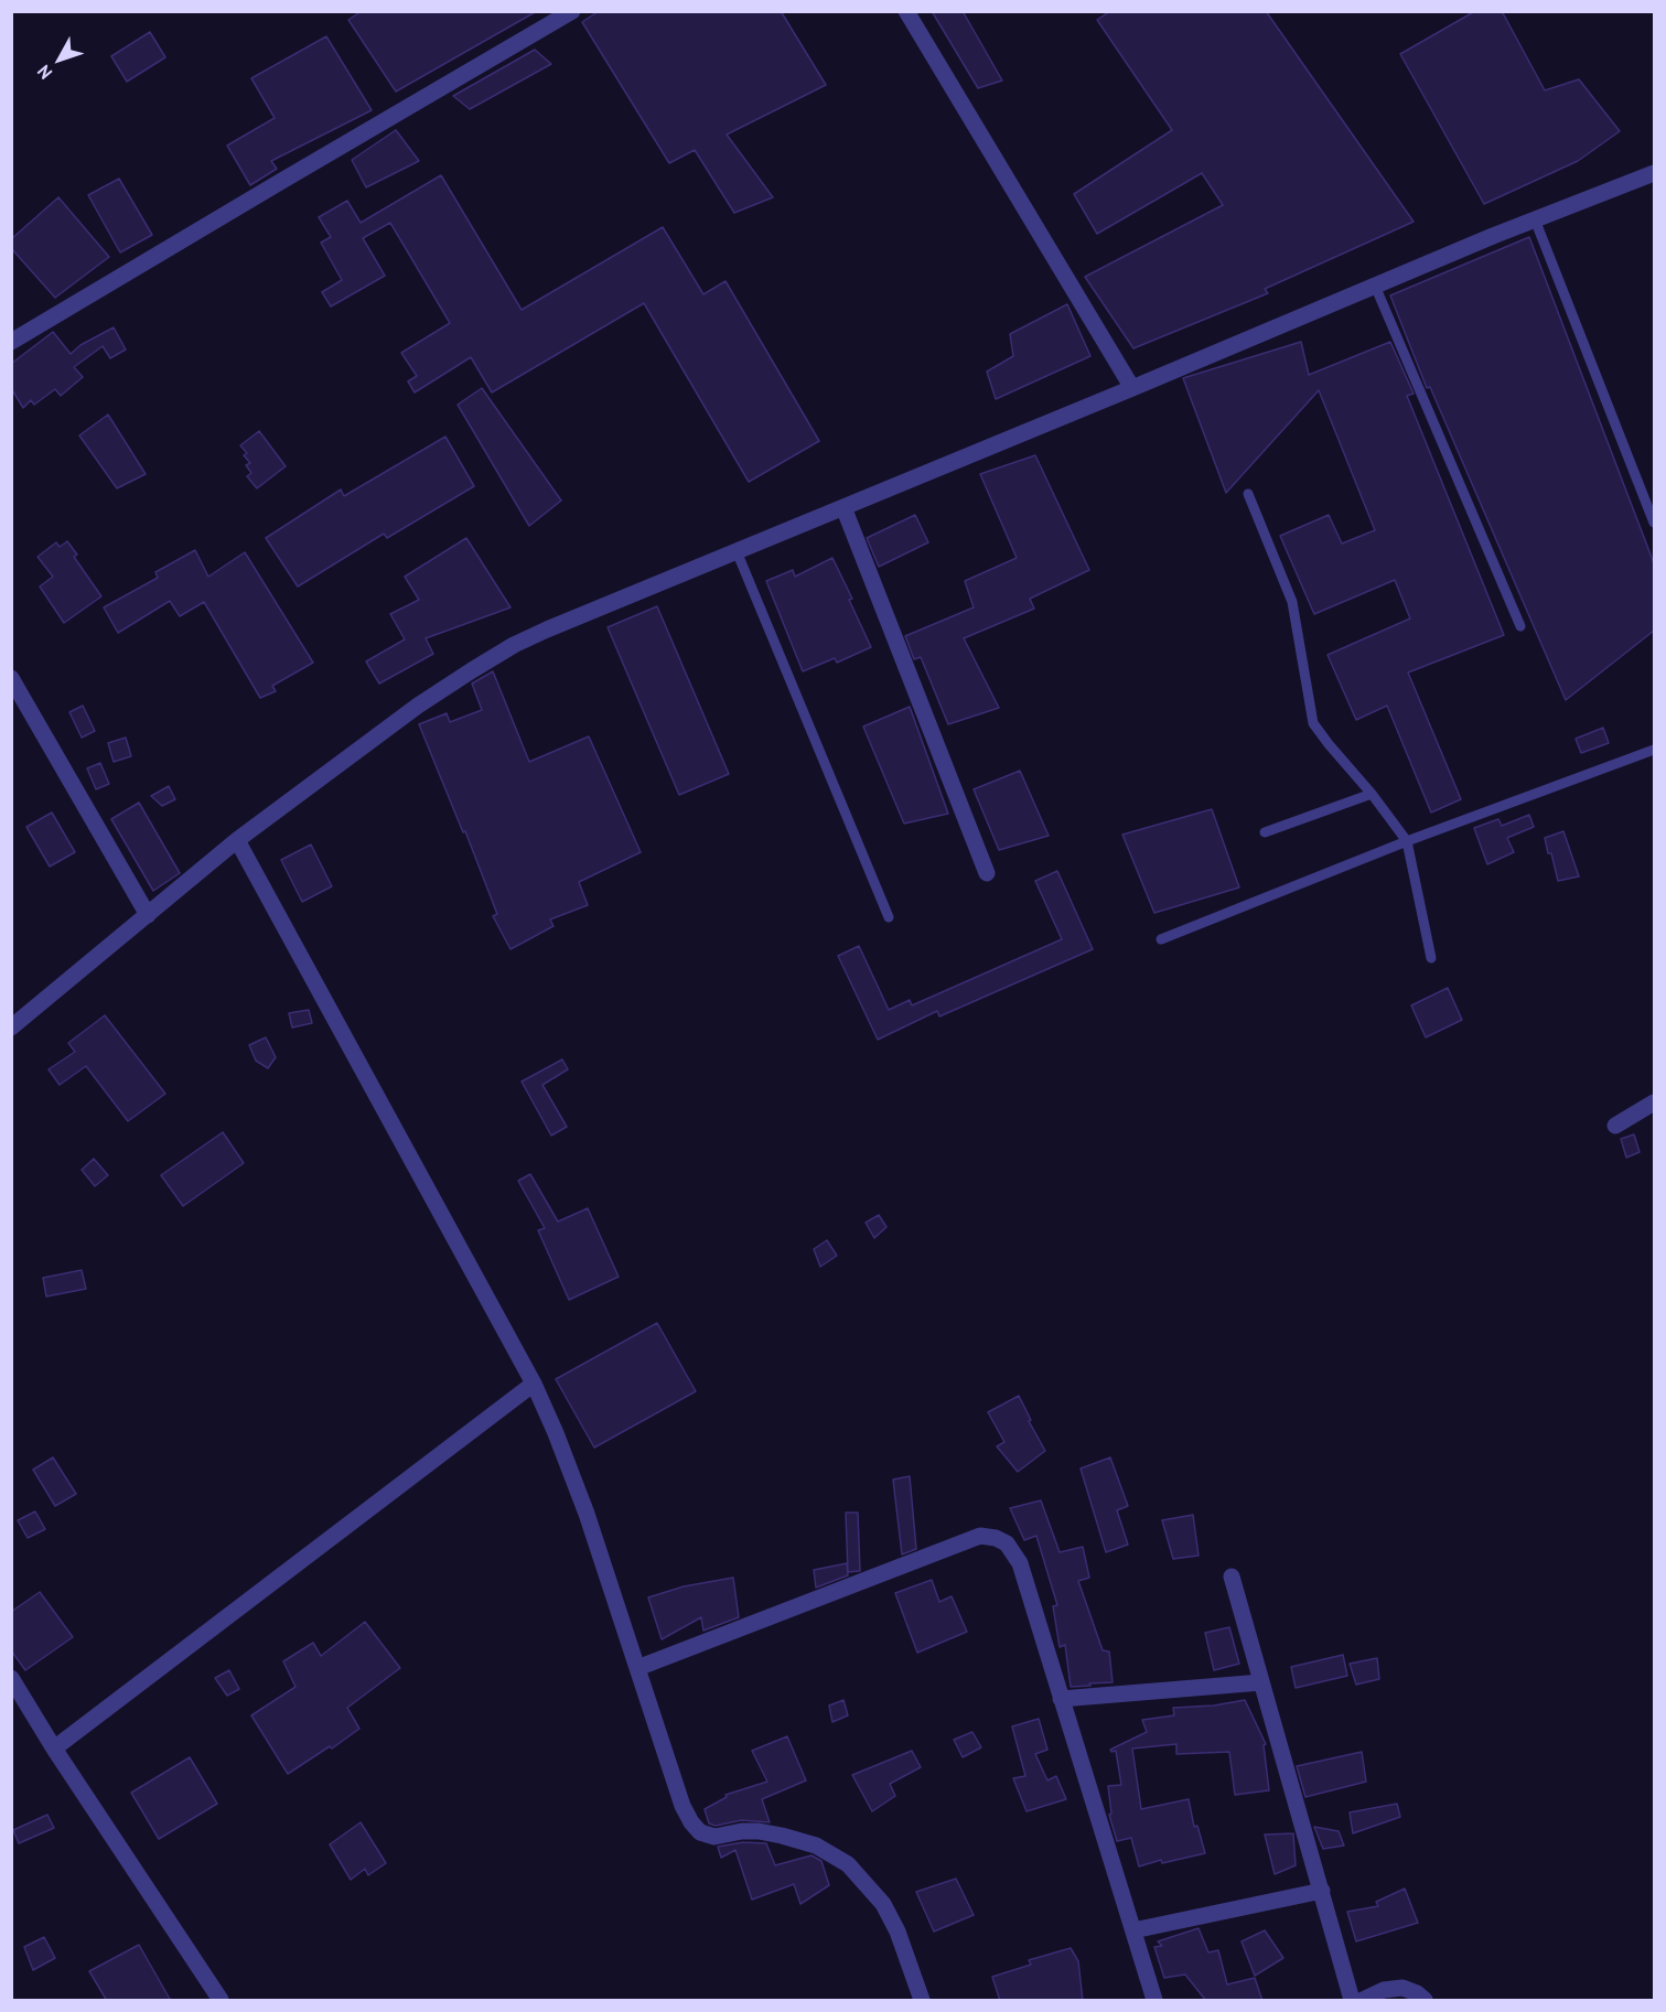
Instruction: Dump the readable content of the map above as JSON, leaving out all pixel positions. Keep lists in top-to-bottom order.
{
  "north": "bottom left"
}
